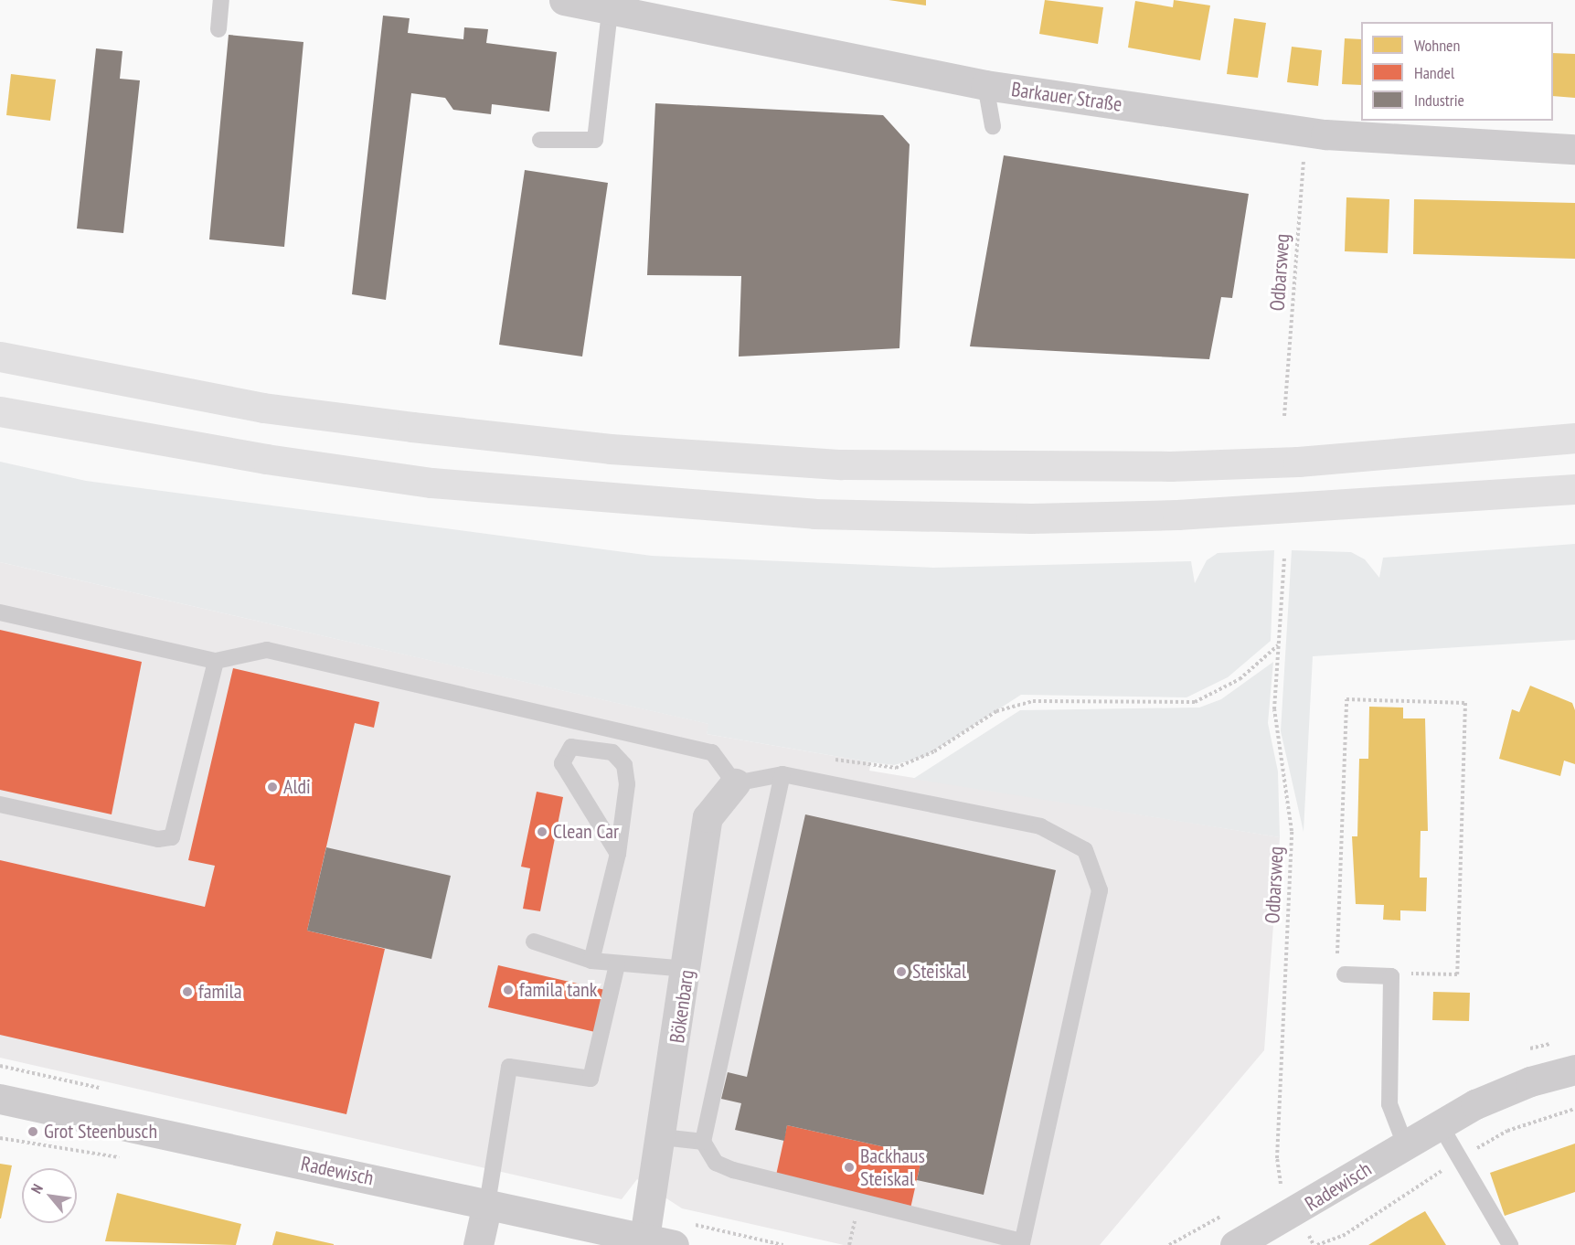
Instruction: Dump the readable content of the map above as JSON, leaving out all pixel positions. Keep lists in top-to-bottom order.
{
  "streets": {
    "street": ["Barkauer Straße", "Bökenbarg", "Radewisch"],
    "path": ["Odbarsweg"]
  },
  "crossings": [
    ["Barkauer Straße", "Odbarsweg"],
    ["Odbarsweg", "Radewisch"],
    ["Bökenbarg", "Radewisch"]
  ],
  "places": [
    "Aldi",
    "Clean Car",
    "Steiskal",
    "famila tank",
    "famila",
    "Grot Steenbusch",
    "Backhaus Steiskal"
  ],
  "legend": ["Wohnen", "Handel", "Industrie"],
  "north": "top left"
}
